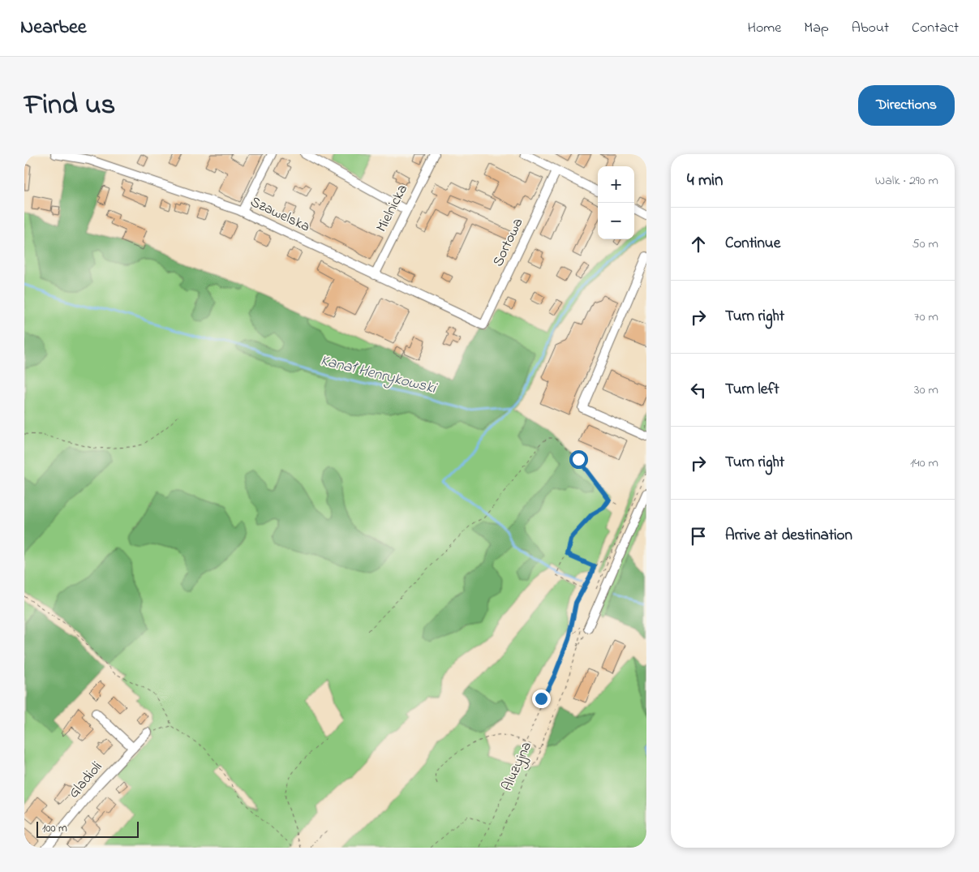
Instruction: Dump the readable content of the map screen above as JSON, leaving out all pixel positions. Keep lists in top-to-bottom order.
{
  "streets": {
    "street": [
      "Mielnicka",
      "Szawelska",
      "Sortowa",
      "Gladioli"
    ],
    "path": ["Aluzyjna"]
  },
  "crossings": [
    ["Mielnicka", "Szawelska"],
    ["Szawelska", "Sortowa"]
  ],
  "water": ["Kanał Henrykowski"],
  "scale_bar": "100 m",
  "page": {
    "header": "Nearbee",
    "nav": [
      "Home",
      "Map",
      "About",
      "Contact"
    ],
    "title": "Find us",
    "buttons": "Directions",
    "heading": ["4 min", "Walk · 290 m"],
    "map_buttons": ["+", "−"],
    "list": [
      ["Continue", "50 m"],
      ["Turn right", "70 m"],
      ["Turn left", "30 m"],
      ["Turn right", "140 m"],
      "Arrive at destination"
    ],
    "scale": "100 m"
  }
}
